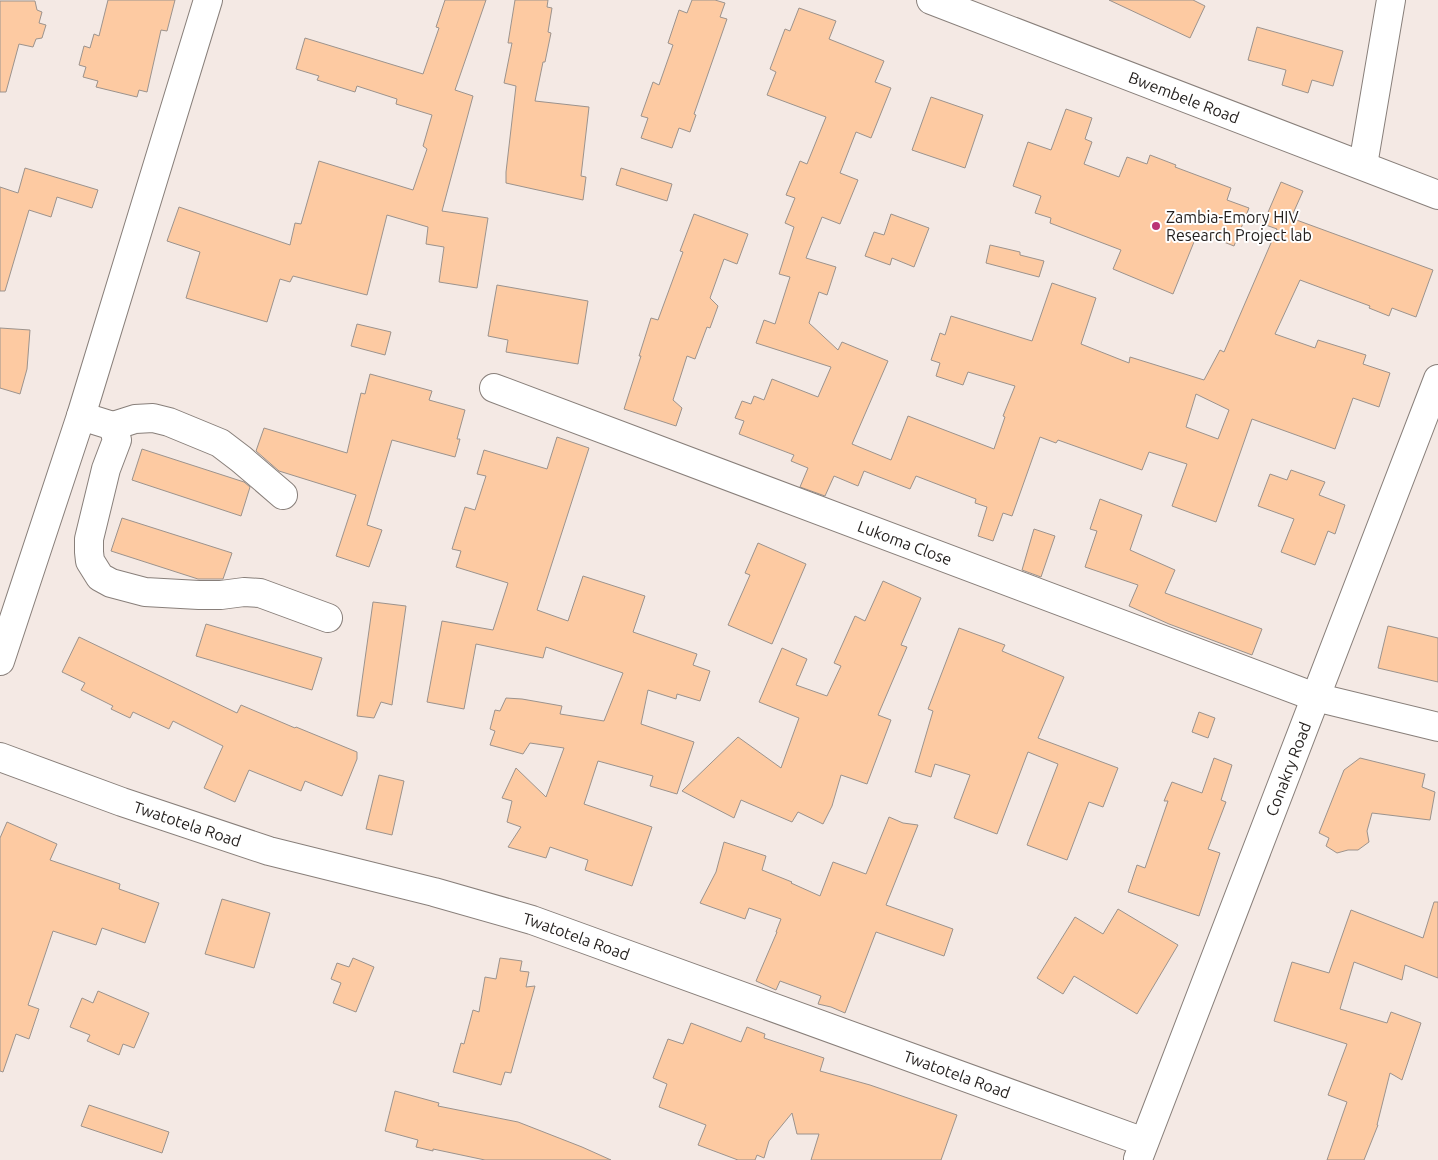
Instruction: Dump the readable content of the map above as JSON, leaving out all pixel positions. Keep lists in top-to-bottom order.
{
  "streets": {
    "street": [
      "Bwembele Road",
      "Lukoma Close",
      "Conakry Road",
      "Twatotela Road"
    ]
  },
  "crossings": [
    ["Lukoma Close", "Conakry Road"],
    ["Conakry Road", "Twatotela Road"]
  ],
  "places": ["Zambia-Emory HIV Research Project lab"]
}
